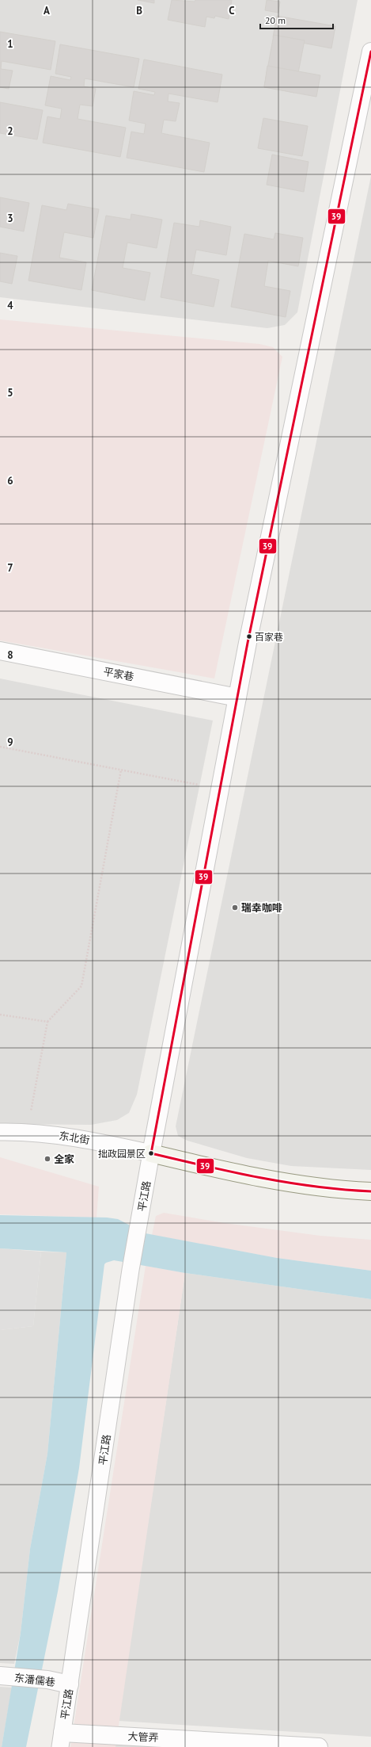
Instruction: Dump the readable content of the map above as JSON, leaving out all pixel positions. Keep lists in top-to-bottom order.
{
  "streets": {
    "main road": ["东北街"],
    "street": [
      "平家巷",
      "平江路",
      "东潘儒巷",
      "大管弄"
    ]
  },
  "crossings": [
    ["东北街", "平江路"],
    ["平江路", "东潘儒巷"],
    ["平江路", "大管弄"]
  ],
  "places": [
    "百家巷",
    "瑞幸咖啡",
    "拙政园景区",
    "全家"
  ],
  "lines": ["transit line 39"],
  "scale_bar": "20 m",
  "grid": {
    "columns": ["A", "B", "C"],
    "rows": [
      "1",
      "2",
      "3",
      "4",
      "5",
      "6",
      "7",
      "8",
      "9"
    ]
  }
}
